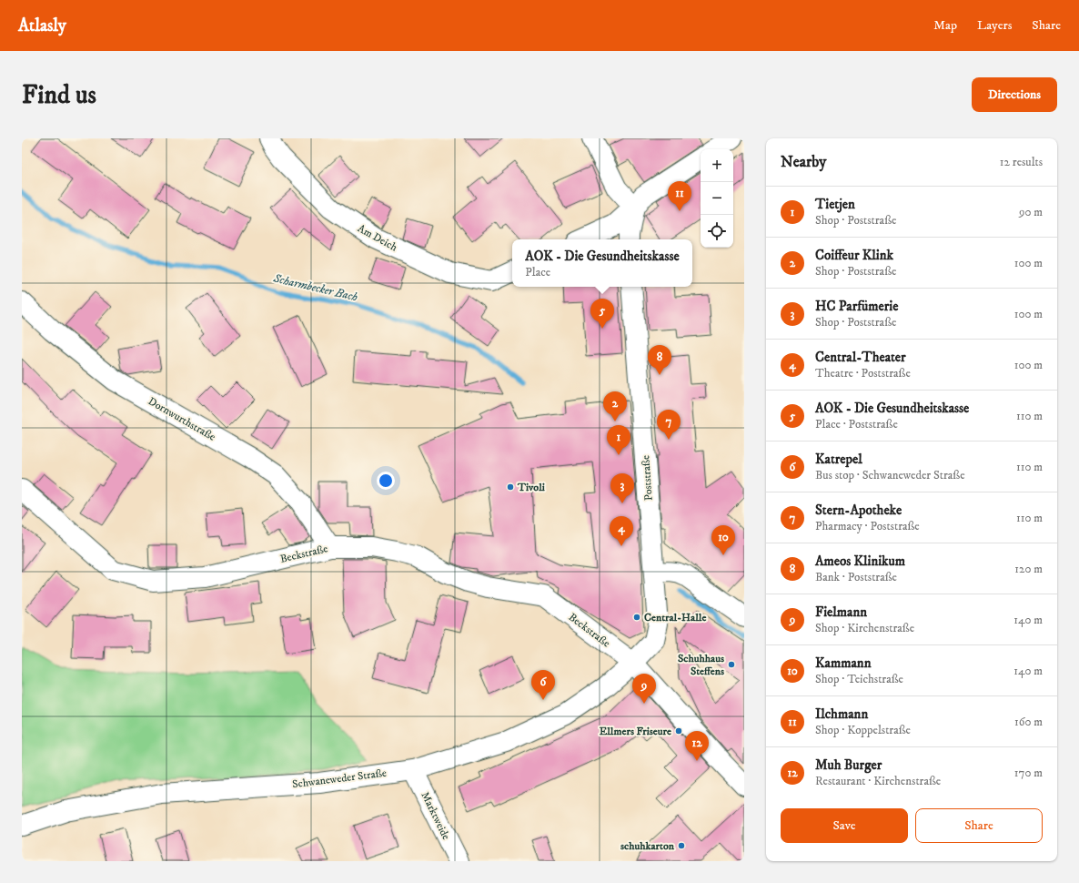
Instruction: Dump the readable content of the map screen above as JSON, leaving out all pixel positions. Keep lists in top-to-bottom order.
{
  "streets": {
    "street": [
      "Am Deich",
      "Dornwurthstraße",
      "Poststraße",
      "Beckstraße",
      "Schwaneweder Straße",
      "Marktweide"
    ]
  },
  "crossings": [
    ["Dornwurthstraße", "Beckstraße"],
    ["Poststraße", "Beckstraße"],
    ["Poststraße", "Schwaneweder Straße"],
    ["Beckstraße", "Schwaneweder Straße"],
    ["Schwaneweder Straße", "Marktweide"]
  ],
  "water": ["Scharmbecker Bach"],
  "places": [
    "Tivoli",
    "Central-Halle",
    "Schuhhaus Steffens",
    "Ellmers Friseure",
    "schuhkarton"
  ],
  "page": {
    "header": "Atlasly",
    "nav": ["Map", "Layers", "Share"],
    "buttons": [
      "Directions",
      ["Save", "Share"]
    ],
    "title": "Find us",
    "heading": ["Nearby", "12 results"],
    "map_buttons": ["+", "−"],
    "pins": [
      "11",
      "5",
      "8",
      "2",
      "7",
      "1",
      "3",
      "4",
      "10",
      "6",
      "9",
      "12"
    ],
    "list": [
      {
        "mark": "1",
        "name": "Tietjen",
        "note": "Shop · Poststraße",
        "value": "90 m"
      },
      {
        "mark": "2",
        "name": "Coiffeur Klink",
        "note": "Shop · Poststraße",
        "value": "100 m"
      },
      {
        "mark": "3",
        "name": "HC Parfümerie",
        "note": "Shop · Poststraße",
        "value": "100 m"
      },
      {
        "mark": "4",
        "name": "Central-Theater",
        "note": "Theatre · Poststraße",
        "value": "100 m"
      },
      {
        "mark": "5",
        "name": "AOK - Die Gesundheitskasse",
        "note": "Place · Poststraße",
        "value": "110 m"
      },
      {
        "mark": "6",
        "name": "Katrepel",
        "note": "Bus stop · Schwaneweder Straße",
        "value": "110 m"
      },
      {
        "mark": "7",
        "name": "Stern-Apotheke",
        "note": "Pharmacy · Poststraße",
        "value": "110 m"
      },
      {
        "mark": "8",
        "name": "Ameos Klinikum",
        "note": "Bank · Poststraße",
        "value": "120 m"
      },
      {
        "mark": "9",
        "name": "Fielmann",
        "note": "Shop · Kirchenstraße",
        "value": "140 m"
      },
      {
        "mark": "10",
        "name": "Kammann",
        "note": "Shop · Teichstraße",
        "value": "140 m"
      },
      {
        "mark": "11",
        "name": "Ilchmann",
        "note": "Shop · Koppelstraße",
        "value": "160 m"
      },
      {
        "mark": "12",
        "name": "Muh Burger",
        "note": "Restaurant · Kirchenstraße",
        "value": "170 m"
      }
    ],
    "popup": ["AOK - Die Gesundheitskasse", "Place"]
  }
}
